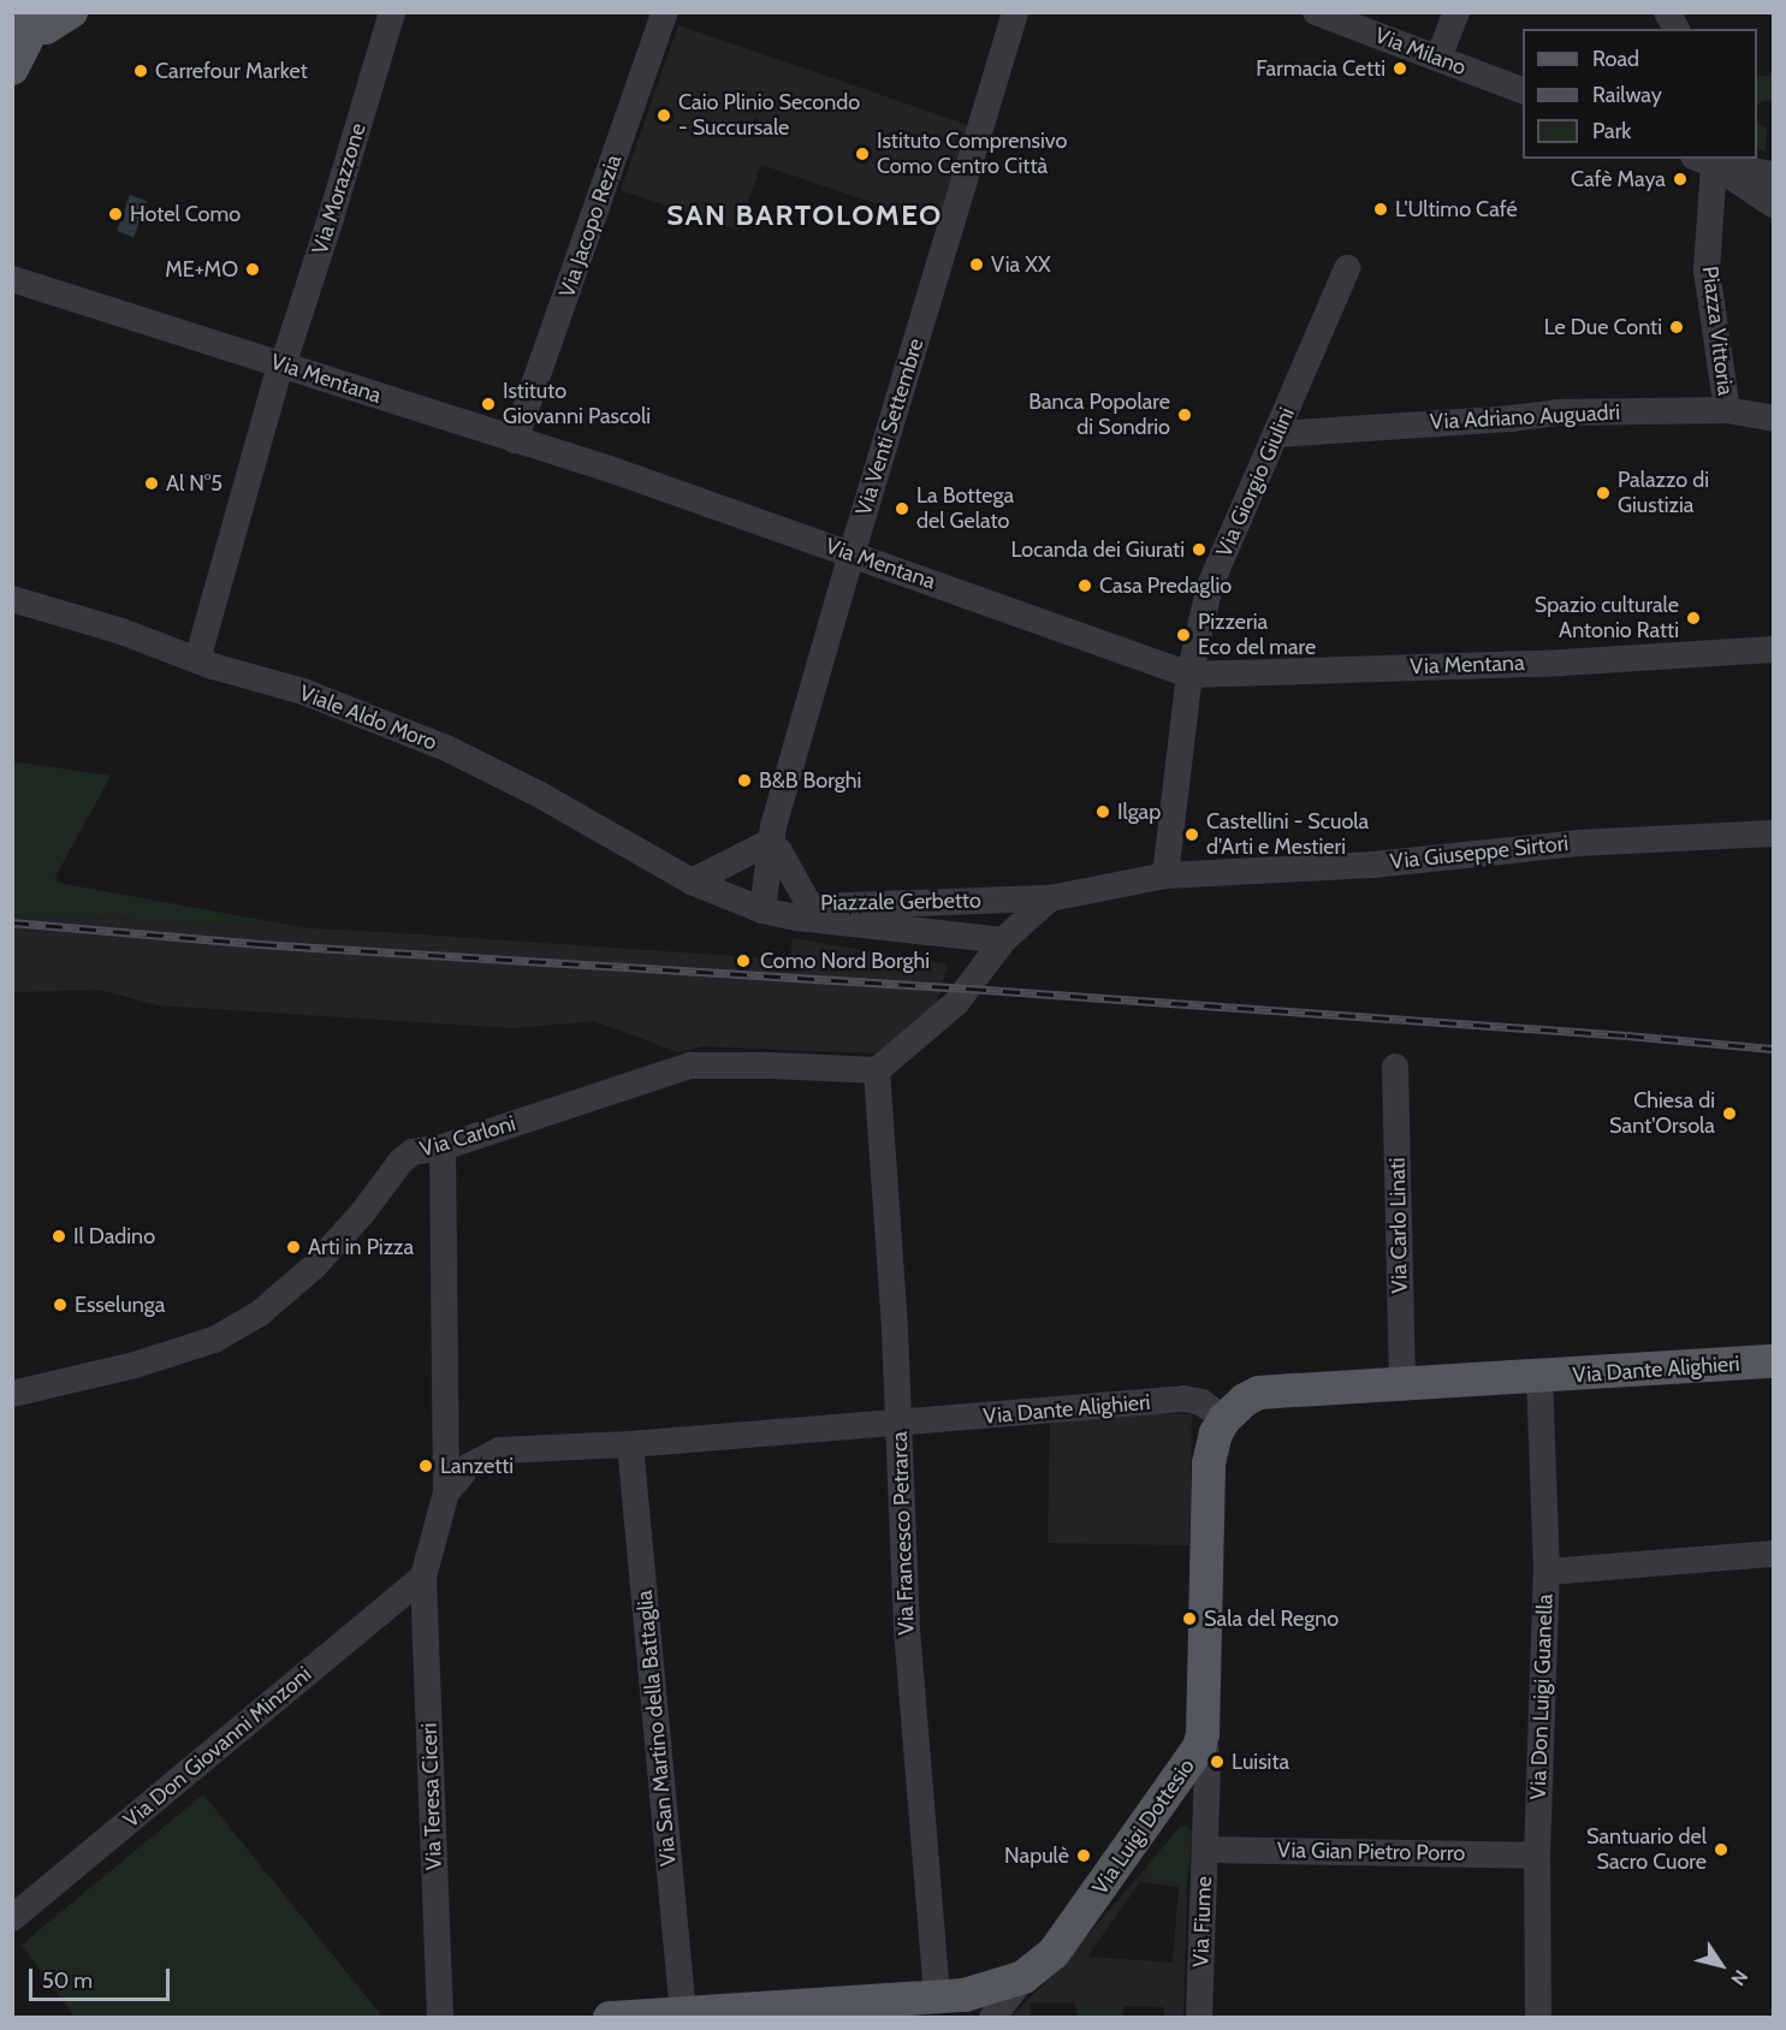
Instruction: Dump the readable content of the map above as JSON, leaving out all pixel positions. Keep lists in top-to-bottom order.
{
  "streets": {
    "main road": ["Via Dante Alighieri", "Via Luigi Dottesio"],
    "street": [
      "Via Milano",
      "Via Morazzone",
      "Via Jacopo Rezia",
      "Piazza Vittoria",
      "Via Mentana",
      "Via Adriano Auguadri",
      "Via Venti Settembre",
      "Via Giorgio Giulini",
      "Viale Aldo Moro",
      "Via Giuseppe Sirtori",
      "Piazzale Gerbetto",
      "Via Carloni",
      "Via Carlo Linati",
      "Via Francesco Petrarca",
      "Via Don Luigi Guanella",
      "Via San Martino della Battaglia",
      "Via Don Giovanni Minzoni",
      "Via Teresa Ciceri",
      "Via Gian Pietro Porro",
      "Via Fiume"
    ]
  },
  "crossings": [
    ["Via Morazzone", "Via Mentana"],
    ["Via Morazzone", "Viale Aldo Moro"],
    ["Via Jacopo Rezia", "Via Mentana"],
    ["Piazza Vittoria", "Via Adriano Auguadri"],
    ["Via Mentana", "Via Venti Settembre"],
    ["Via Mentana", "Via Giorgio Giulini"],
    ["Via Adriano Auguadri", "Via Giorgio Giulini"],
    ["Via Venti Settembre", "Piazzale Gerbetto"],
    ["Via Giorgio Giulini", "Via Giuseppe Sirtori"],
    ["Viale Aldo Moro", "Piazzale Gerbetto"],
    ["Via Giuseppe Sirtori", "Piazzale Gerbetto"],
    ["Via Carloni", "Via Francesco Petrarca"],
    ["Via Carlo Linati", "Via Dante Alighieri"],
    ["Via Dante Alighieri", "Via Francesco Petrarca"],
    ["Via Dante Alighieri", "Via Don Luigi Guanella"],
    ["Via Dante Alighieri", "Via San Martino della Battaglia"],
    ["Via Dante Alighieri", "Via Don Giovanni Minzoni"],
    ["Via Dante Alighieri", "Via Teresa Ciceri"],
    ["Via Dante Alighieri", "Via Luigi Dottesio"],
    ["Via Francesco Petrarca", "Via Luigi Dottesio"],
    ["Via Don Luigi Guanella", "Via Gian Pietro Porro"],
    ["Via San Martino della Battaglia", "Via Luigi Dottesio"],
    ["Via Don Giovanni Minzoni", "Via Teresa Ciceri"],
    ["Via Luigi Dottesio", "Via Fiume"],
    ["Via Gian Pietro Porro", "Via Fiume"]
  ],
  "districts": ["SAN BARTOLOMEO"],
  "places": [
    "Farmacia Cetti",
    "Carrefour Market",
    "Caio Plinio Secondo - Succursale",
    "Istituto Comprensivo Como Centro Città",
    "Cafè Maya",
    "L'Ultimo Café",
    "Hotel Como",
    "Via XX",
    "ME+MO",
    "Le Due Conti",
    "Istituto Giovanni Pascoli",
    "Banca Popolare di Sondrio",
    "Al N°5",
    "Palazzo di Giustizia",
    "La Bottega del Gelato",
    "Locanda dei Giurati",
    "Casa Predaglio",
    "Spazio culturale Antonio Ratti",
    "Pizzeria Eco del mare",
    "B&B Borghi",
    "Ilgap",
    "Castellini - Scuola d'Arti e Mestieri",
    "Como Nord Borghi",
    "Chiesa di Sant'Orsola",
    "Il Dadino",
    "Arti in Pizza",
    "Esselunga",
    "Lanzetti",
    "Sala del Regno",
    "Luisita",
    "Santuario del Sacro Cuore",
    "Napulè"
  ],
  "legend": ["Road", "Railway", "Park"],
  "scale_bar": "50 m",
  "north": "bottom right"
}
